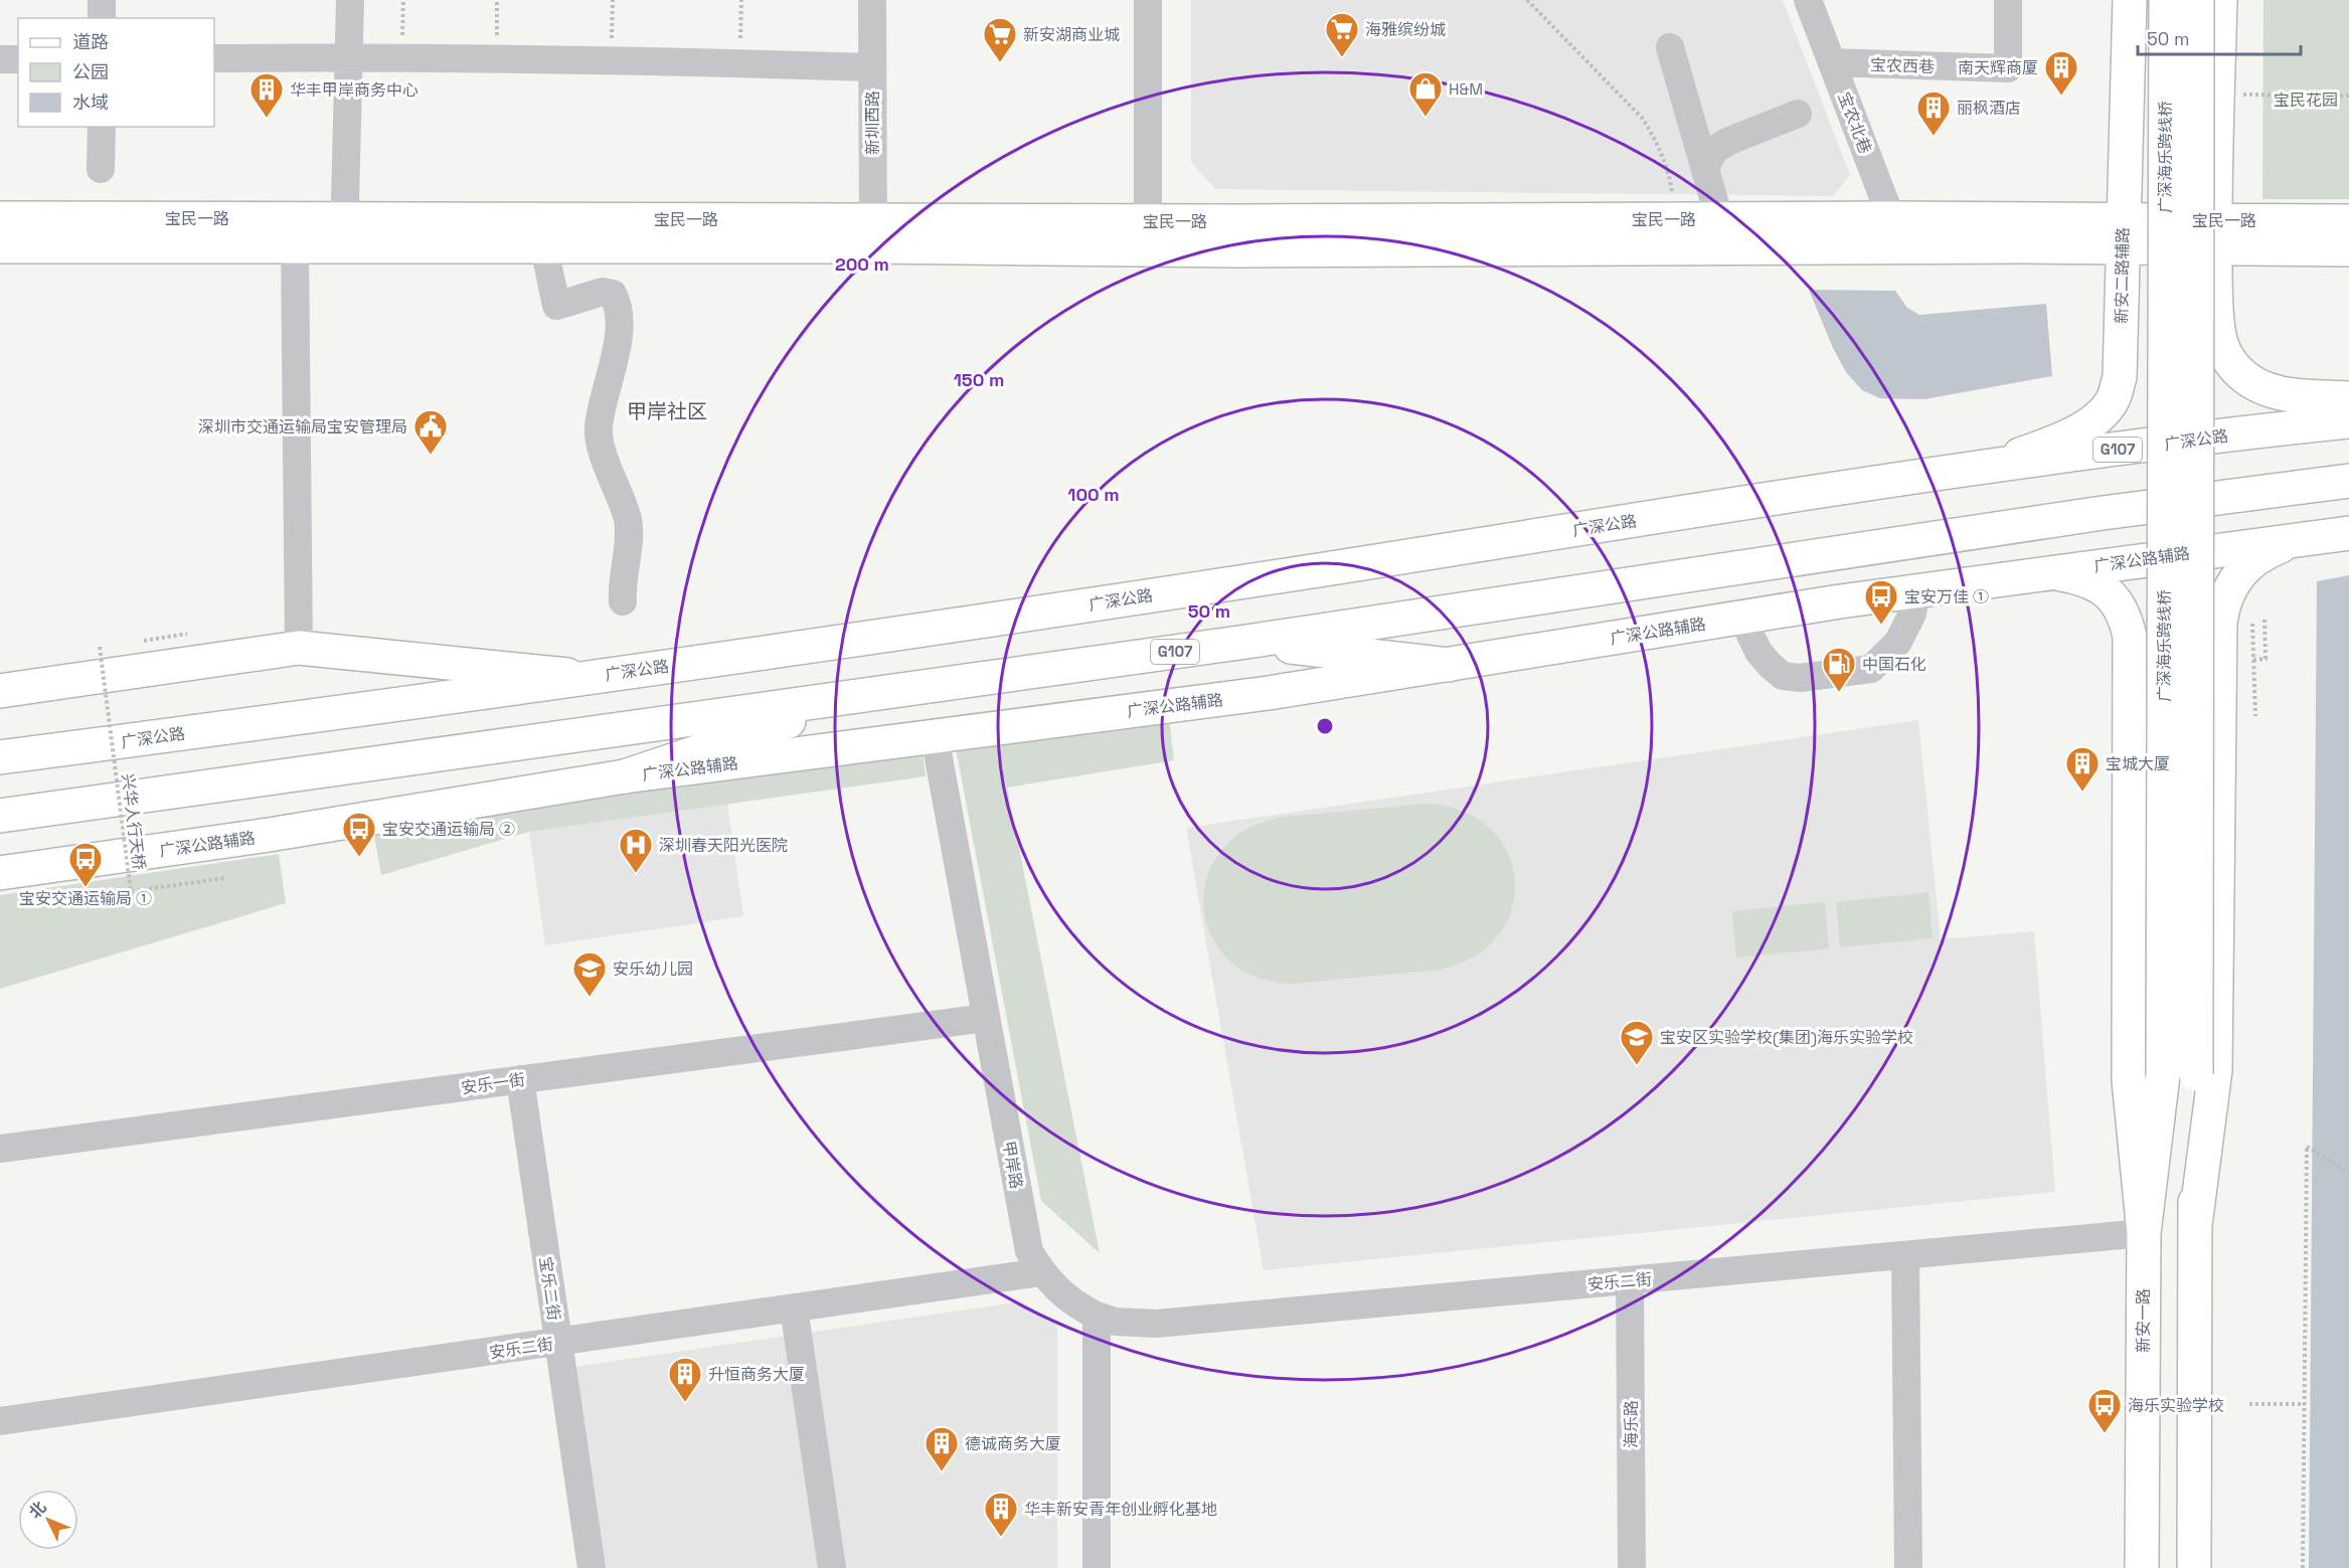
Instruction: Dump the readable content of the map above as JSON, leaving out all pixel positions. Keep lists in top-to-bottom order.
{
  "streets": {
    "main road": [
      "广深海乐跨线桥",
      "宝民一路",
      "新安二路辅路",
      "广深公路",
      "G107",
      "广深公路辅路",
      "新安一路"
    ],
    "street": [
      "宝农西巷",
      "新圳西路",
      "宝农北巷",
      "安乐一街",
      "甲岸路",
      "安乐二街",
      "宝乐二街",
      "海乐路"
    ],
    "path": ["兴华人行天桥"]
  },
  "crossings": [
    ["宝农西巷", "宝农北巷"],
    ["新圳西路", "宝民一路"],
    ["宝农北巷", "宝民一路"],
    ["广深海乐跨线桥", "新安一路"],
    ["宝民一路", "新安二路辅路"],
    ["新安二路辅路", "广深公路"],
    ["广深公路辅路", "甲岸路"],
    ["安乐一街", "甲岸路"],
    ["安乐一街", "宝乐二街"],
    ["甲岸路", "安乐二街"],
    ["安乐二街", "宝乐二街"],
    ["安乐二街", "新安一路"],
    ["安乐二街", "海乐路"]
  ],
  "districts": ["甲岸社区"],
  "parks": ["宝民花园"],
  "places": {
    "supermarket": ["海雅缤纷城", "新安湖商业城"],
    "building": [
      "南天辉商厦",
      "华丰甲岸商务中心",
      "丽枫酒店",
      "宝城大厦",
      "升恒商务大厦",
      "德诚商务大厦",
      "华丰新安青年创业孵化基地"
    ],
    "shop": ["H&M"],
    "public building": ["深圳市交通运输局宝安管理局"],
    "bus stop": [
      "宝安万佳 ①",
      "宝安交通运输局 ②",
      "宝安交通运输局 ①",
      "海乐实验学校"
    ],
    "fuel station": ["中国石化"],
    "hospital": ["深圳春天阳光医院"],
    "school or university": ["安乐幼儿园", "宝安区实验学校(集团)海乐实验学校"]
  },
  "legend": ["道路", "公园", "水域"],
  "scale_bar": "50 m",
  "north": "top left",
  "rings": [
    "200 m",
    "150 m",
    "100 m",
    "50 m"
  ]
}
